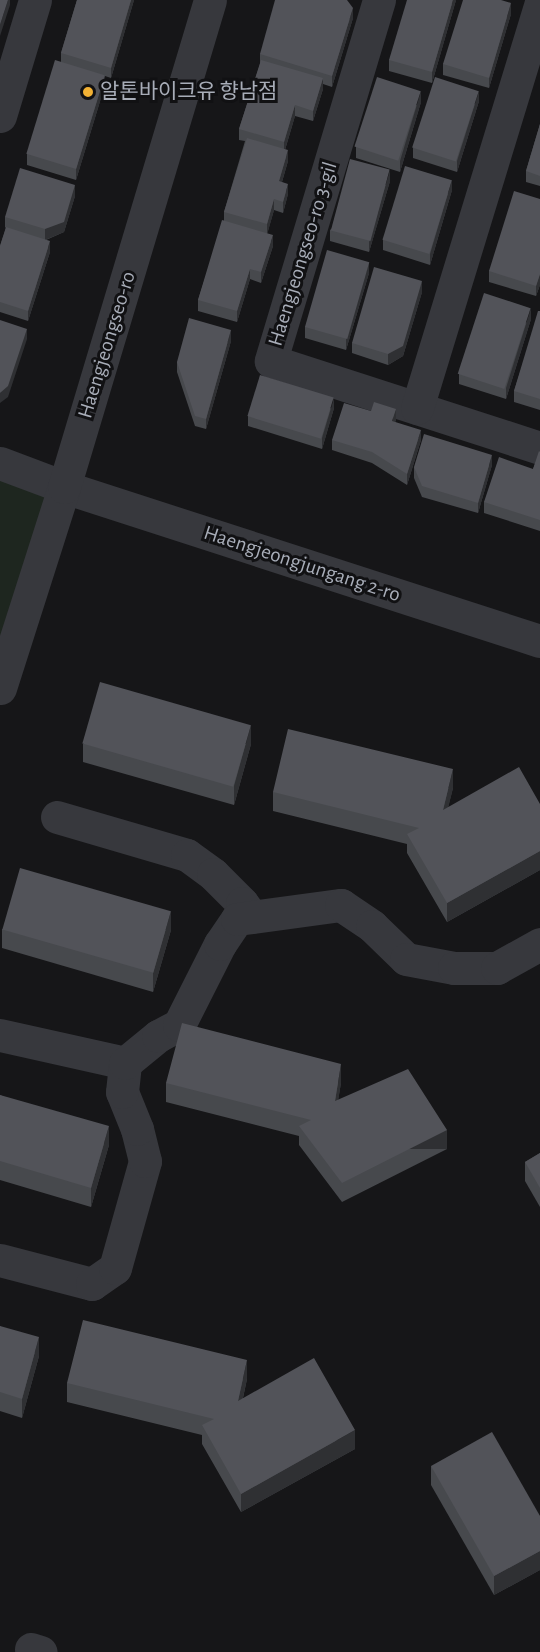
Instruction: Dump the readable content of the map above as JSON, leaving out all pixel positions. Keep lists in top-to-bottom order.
{
  "streets": {
    "street": ["Haengjeongseo-ro 3-gil", "Haengjeongseo-ro", "Haengjeongjungang 2-ro"]
  },
  "crossings": [
    ["Haengjeongseo-ro", "Haengjeongjungang 2-ro"]
  ],
  "places": ["알톤바이크유 향남점"]
}
